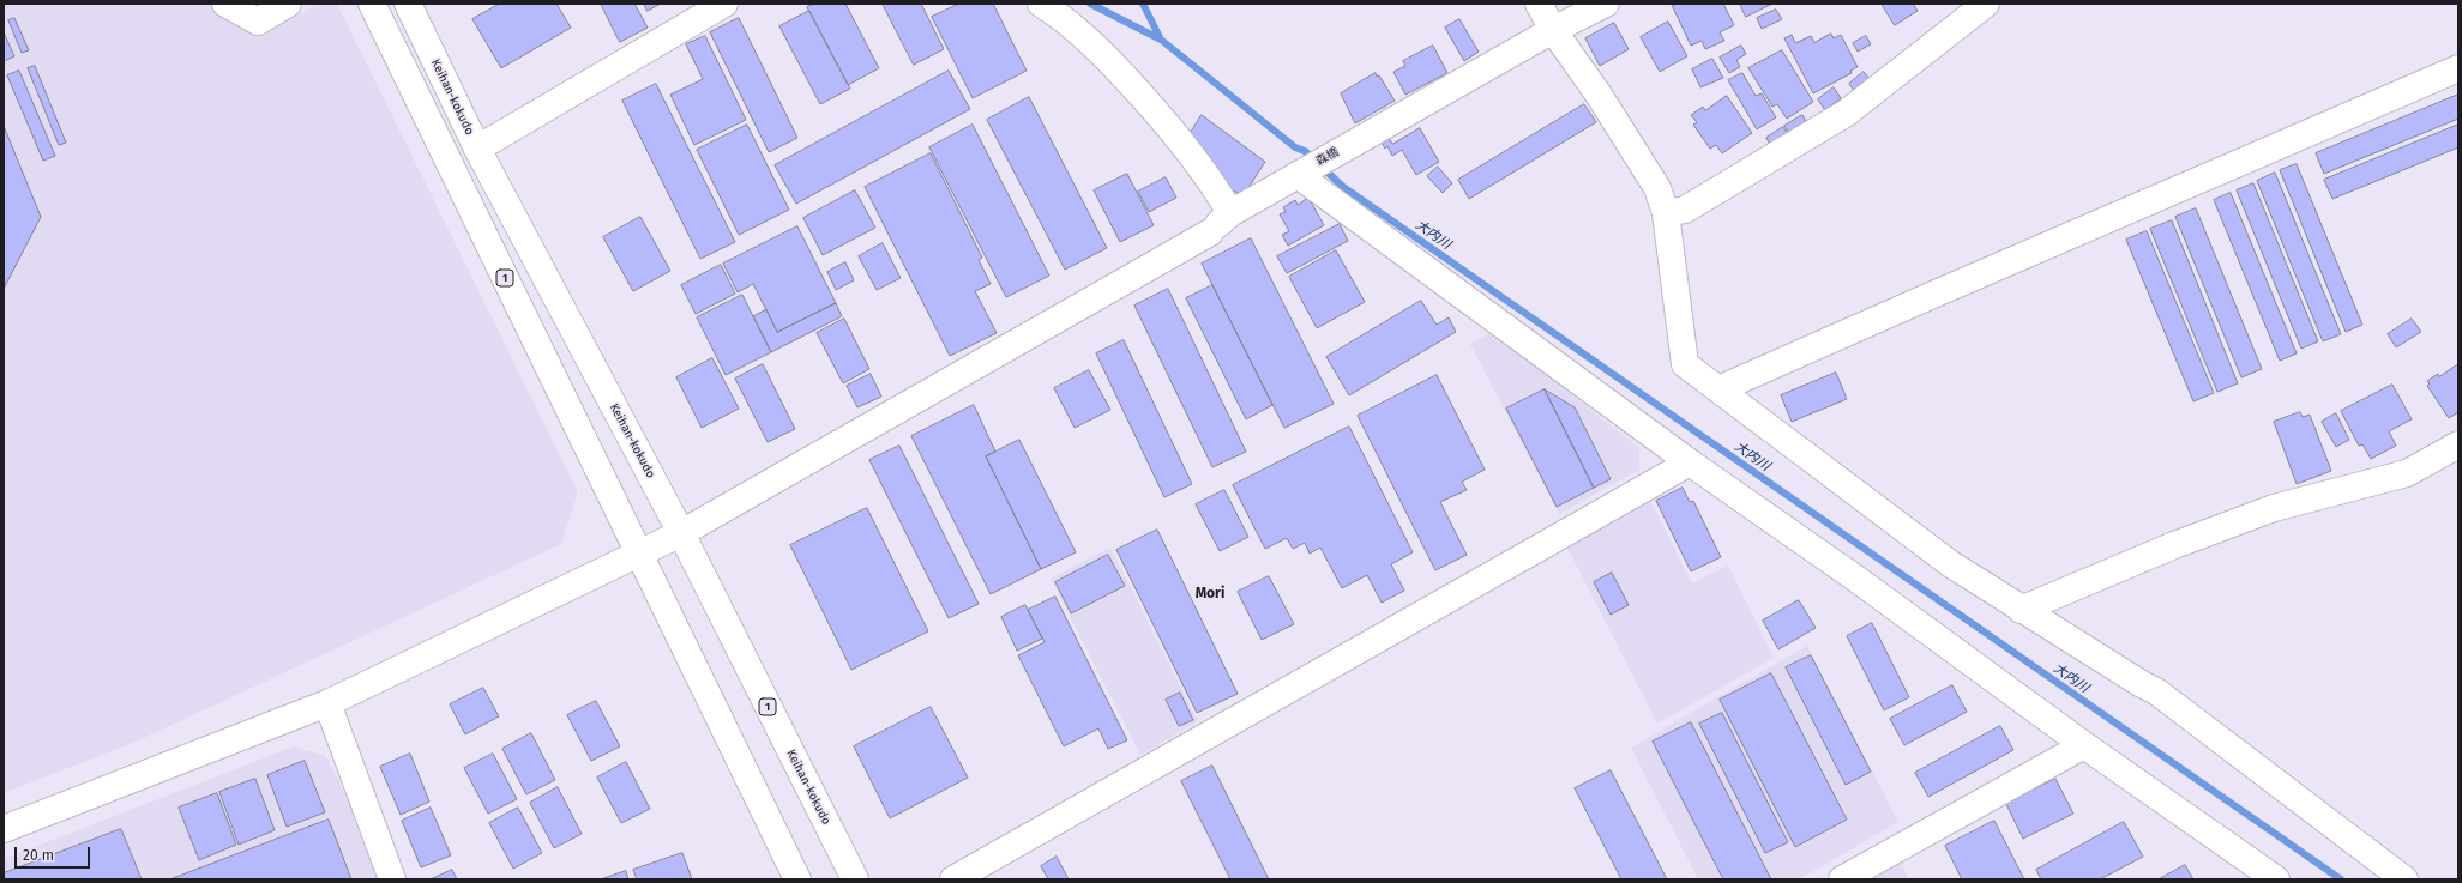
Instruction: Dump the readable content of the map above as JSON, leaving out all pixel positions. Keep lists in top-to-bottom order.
{
  "streets": {
    "main road": ["Keihan-kokudo", "森橋", "1"]
  },
  "crossings": [
    ["Keihan-kokudo", "森橋"],
    ["森橋", "1"]
  ],
  "districts": ["Mori"],
  "water": ["大内川"],
  "scale_bar": "20 m"
}
